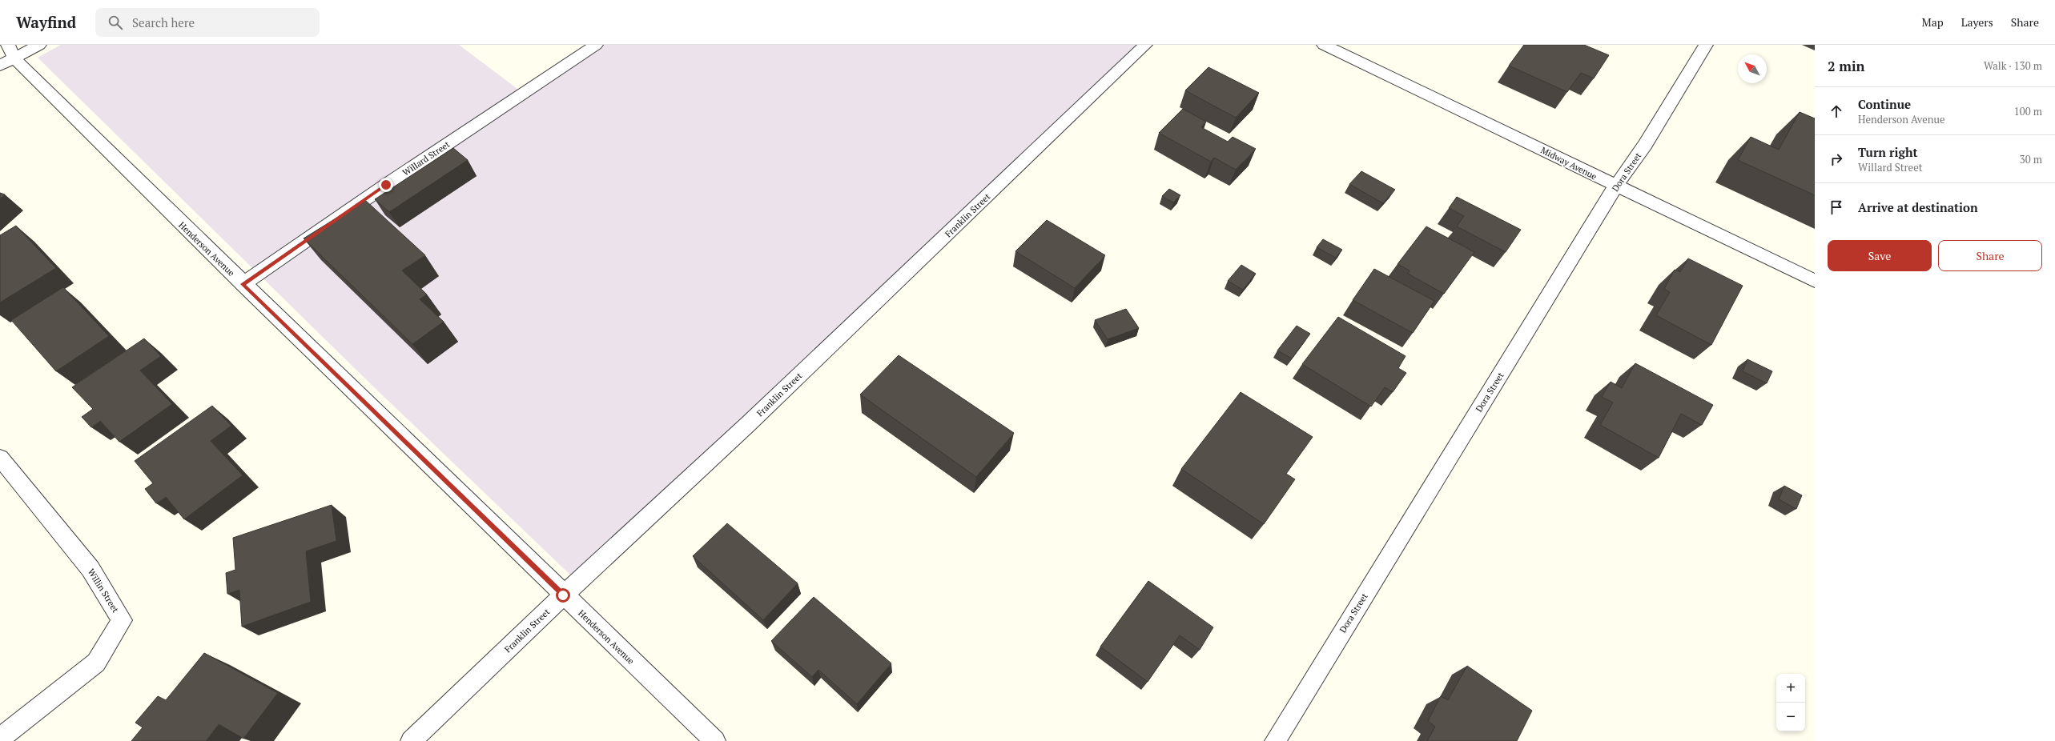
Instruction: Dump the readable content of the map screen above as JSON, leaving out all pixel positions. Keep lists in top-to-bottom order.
{
  "streets": {
    "street": [
      "Willard Street",
      "Midway Avenue",
      "Dora Street",
      "Franklin Street",
      "Henderson Avenue",
      "Willin Street"
    ]
  },
  "crossings": [
    ["Willard Street", "Henderson Avenue"],
    ["Midway Avenue", "Dora Street"],
    ["Franklin Street", "Henderson Avenue"]
  ],
  "north": "top left",
  "page": {
    "header": "Wayfind",
    "search": "Search here",
    "nav": ["Map", "Layers", "Share"],
    "heading": ["2 min", "Walk · 130 m"],
    "list": [
      ["Continue", "Henderson Avenue", "100 m"],
      ["Turn right", "Willard Street", "30 m"],
      "Arrive at destination"
    ],
    "buttons": ["Save", "Share"],
    "map_buttons": ["+", "−"]
  }
}
